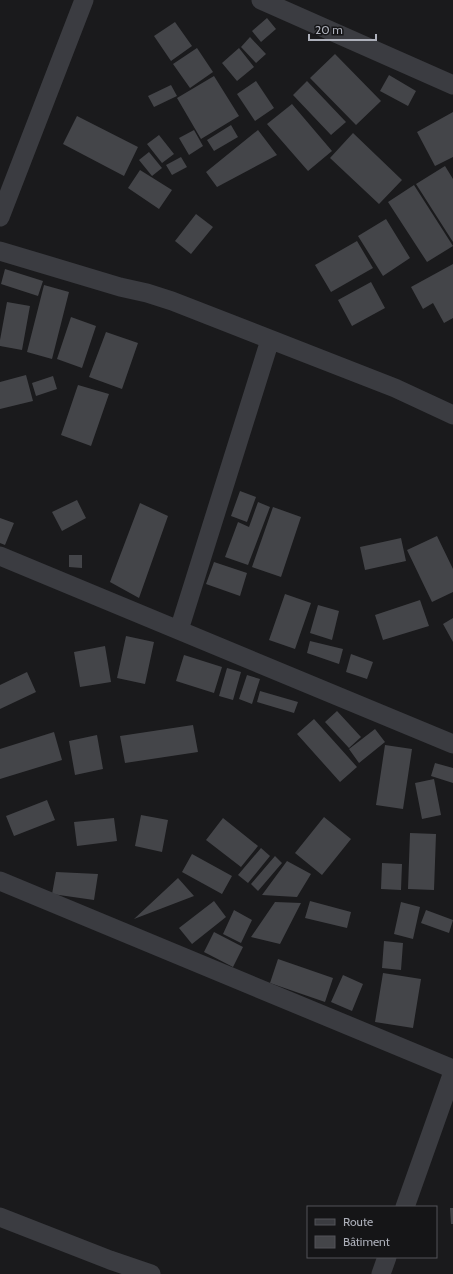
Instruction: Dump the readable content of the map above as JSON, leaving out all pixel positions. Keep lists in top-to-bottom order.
{
  "legend": ["Route", "Bâtiment"],
  "scale_bar": "20 m"
}
